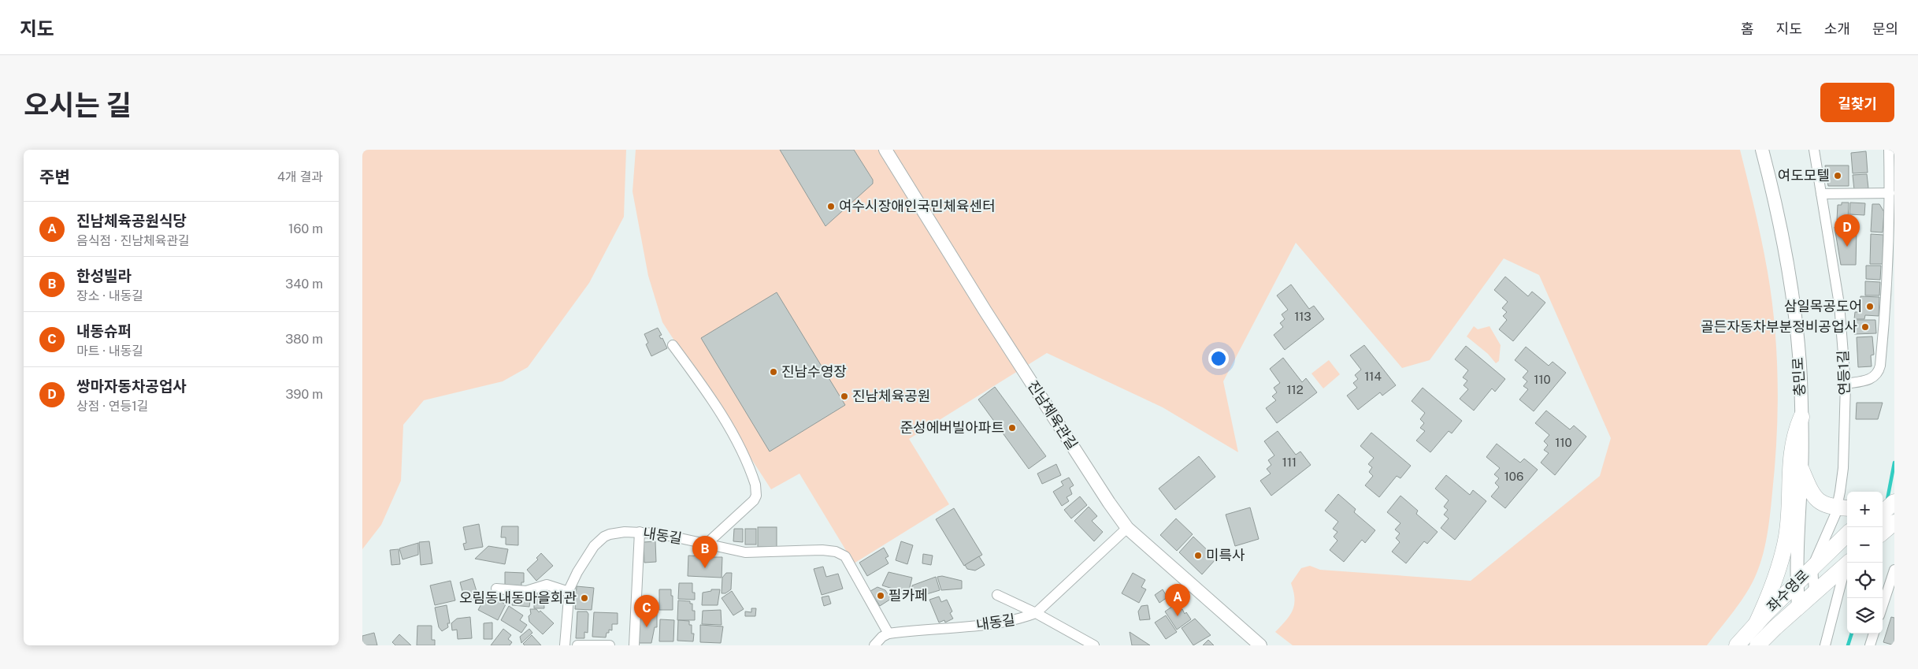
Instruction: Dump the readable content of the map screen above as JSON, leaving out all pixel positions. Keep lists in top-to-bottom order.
{
  "streets": {
    "main road": ["좌수영로"],
    "street": [
      "연등1길",
      "충민로",
      "진남체육관길",
      "내동길"
    ]
  },
  "crossings": [
    ["연등1길", "좌수영로"],
    ["충민로", "좌수영로"]
  ],
  "places": [
    "여도모텔",
    "여수시장애인국민체육센터",
    "삼일목공도어",
    "골든자동차부분정비공업사",
    "진남수영장",
    "진남체육공원",
    "준성에버빌아파트",
    "미륵사",
    "필카페",
    "오림동내동마을회관"
  ],
  "house_numbers": [
    "113",
    "114",
    "110",
    "112",
    "110",
    "111",
    "106"
  ],
  "page": {
    "header": "지도",
    "nav": [
      "홈",
      "지도",
      "소개",
      "문의"
    ],
    "title": "오시는 길",
    "buttons": "길찾기",
    "heading": ["주변", "4개 결과"],
    "list": [
      {
        "mark": "A",
        "name": "진남체육공원식당",
        "note": "음식점 · 진남체육관길",
        "value": "160 m"
      },
      {
        "mark": "B",
        "name": "한성빌라",
        "note": "장소 · 내동길",
        "value": "340 m"
      },
      {
        "mark": "C",
        "name": "내동슈퍼",
        "note": "마트 · 내동길",
        "value": "380 m"
      },
      {
        "mark": "D",
        "name": "쌍마자동차공업사",
        "note": "상점 · 연등1길",
        "value": "390 m"
      }
    ],
    "pins": [
      "D",
      "B",
      "A",
      "C"
    ],
    "map_buttons": ["+", "−"]
  }
}
